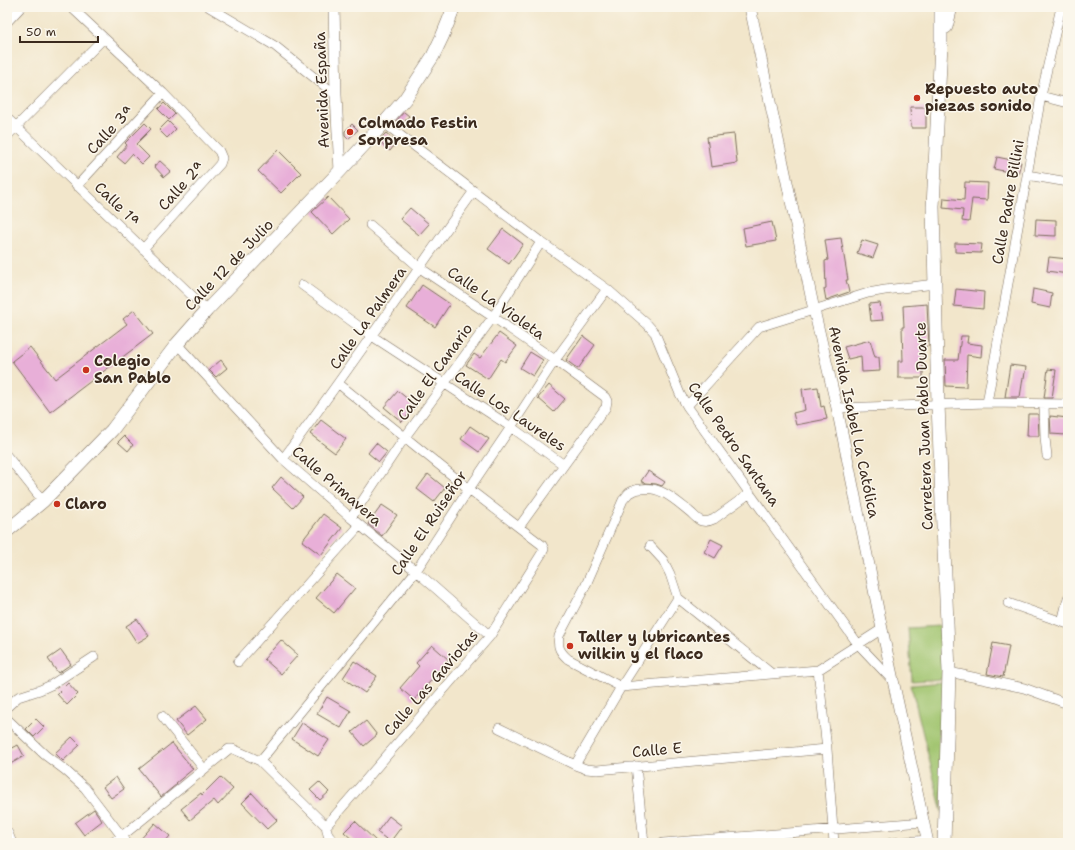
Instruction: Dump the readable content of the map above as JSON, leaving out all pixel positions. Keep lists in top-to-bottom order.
{
  "streets": {
    "main road": ["Calle 12 de Julio", "Carretera Juan Pablo Duarte"],
    "street": [
      "Avenida España",
      "Calle 3ª",
      "Calle 2ª",
      "Calle Padre Billini",
      "Calle 1ª",
      "Calle La Violeta",
      "Calle La Palmera",
      "Calle El Canario",
      "Calle Los Laureles",
      "Avenida Isabel La Católica",
      "Calle Pedro Santana",
      "Calle Primavera",
      "Calle El Ruiseñor",
      "Calle Las Gaviotas",
      "Calle E"
    ]
  },
  "crossings": [
    ["Avenida España", "Calle 12 de Julio"],
    ["Calle 3ª", "Calle 2ª"],
    ["Calle 3ª", "Calle 1ª"],
    ["Calle 2ª", "Calle 1ª"],
    ["Calle 1ª", "Calle 12 de Julio"],
    ["Calle 12 de Julio", "Calle Pedro Santana"],
    ["Calle 12 de Julio", "Calle Primavera"],
    ["Calle La Violeta", "Calle La Palmera"],
    ["Calle La Violeta", "Calle El Canario"],
    ["Calle La Violeta", "Calle Los Laureles"],
    ["Calle La Violeta", "Calle El Ruiseñor"],
    ["Calle La Palmera", "Calle Los Laureles"],
    ["Calle La Palmera", "Calle Pedro Santana"],
    ["Calle La Palmera", "Calle Primavera"],
    ["Calle El Canario", "Calle Los Laureles"],
    ["Calle El Canario", "Calle Pedro Santana"],
    ["Calle El Canario", "Calle Primavera"],
    ["Calle Los Laureles", "Calle El Ruiseñor"],
    ["Avenida Isabel La Católica", "Calle Pedro Santana"],
    ["Calle Pedro Santana", "Calle El Ruiseñor"],
    ["Calle Primavera", "Calle El Ruiseñor"],
    ["Calle Primavera", "Calle Las Gaviotas"]
  ],
  "places": [
    "Repuesto auto piezas sonido",
    "Colmado Festin Sorpresa",
    "Colegio San Pablo",
    "Claro",
    "Taller y lubricantes wilkin y el flaco"
  ],
  "scale_bar": "50 m"
}
